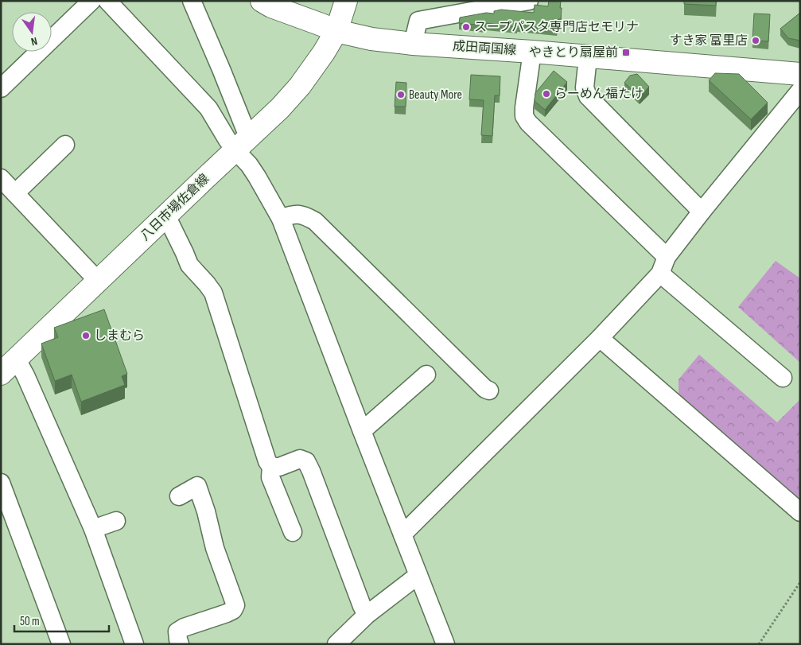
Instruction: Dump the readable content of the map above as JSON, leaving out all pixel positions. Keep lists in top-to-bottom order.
{
  "streets": {
    "main road": ["成田両国線", "八日市場佐倉線"]
  },
  "crossings": [
    ["成田両国線", "八日市場佐倉線"]
  ],
  "places": {
    "other": [
      "スープパスタ専門店セモリナ",
      "すき家 富里店",
      "らーめん福たけ",
      "Beauty More",
      "しまむら"
    ],
    "transit": ["やきとり扇屋前"]
  },
  "scale_bar": "50 m",
  "north": "bottom"
}
